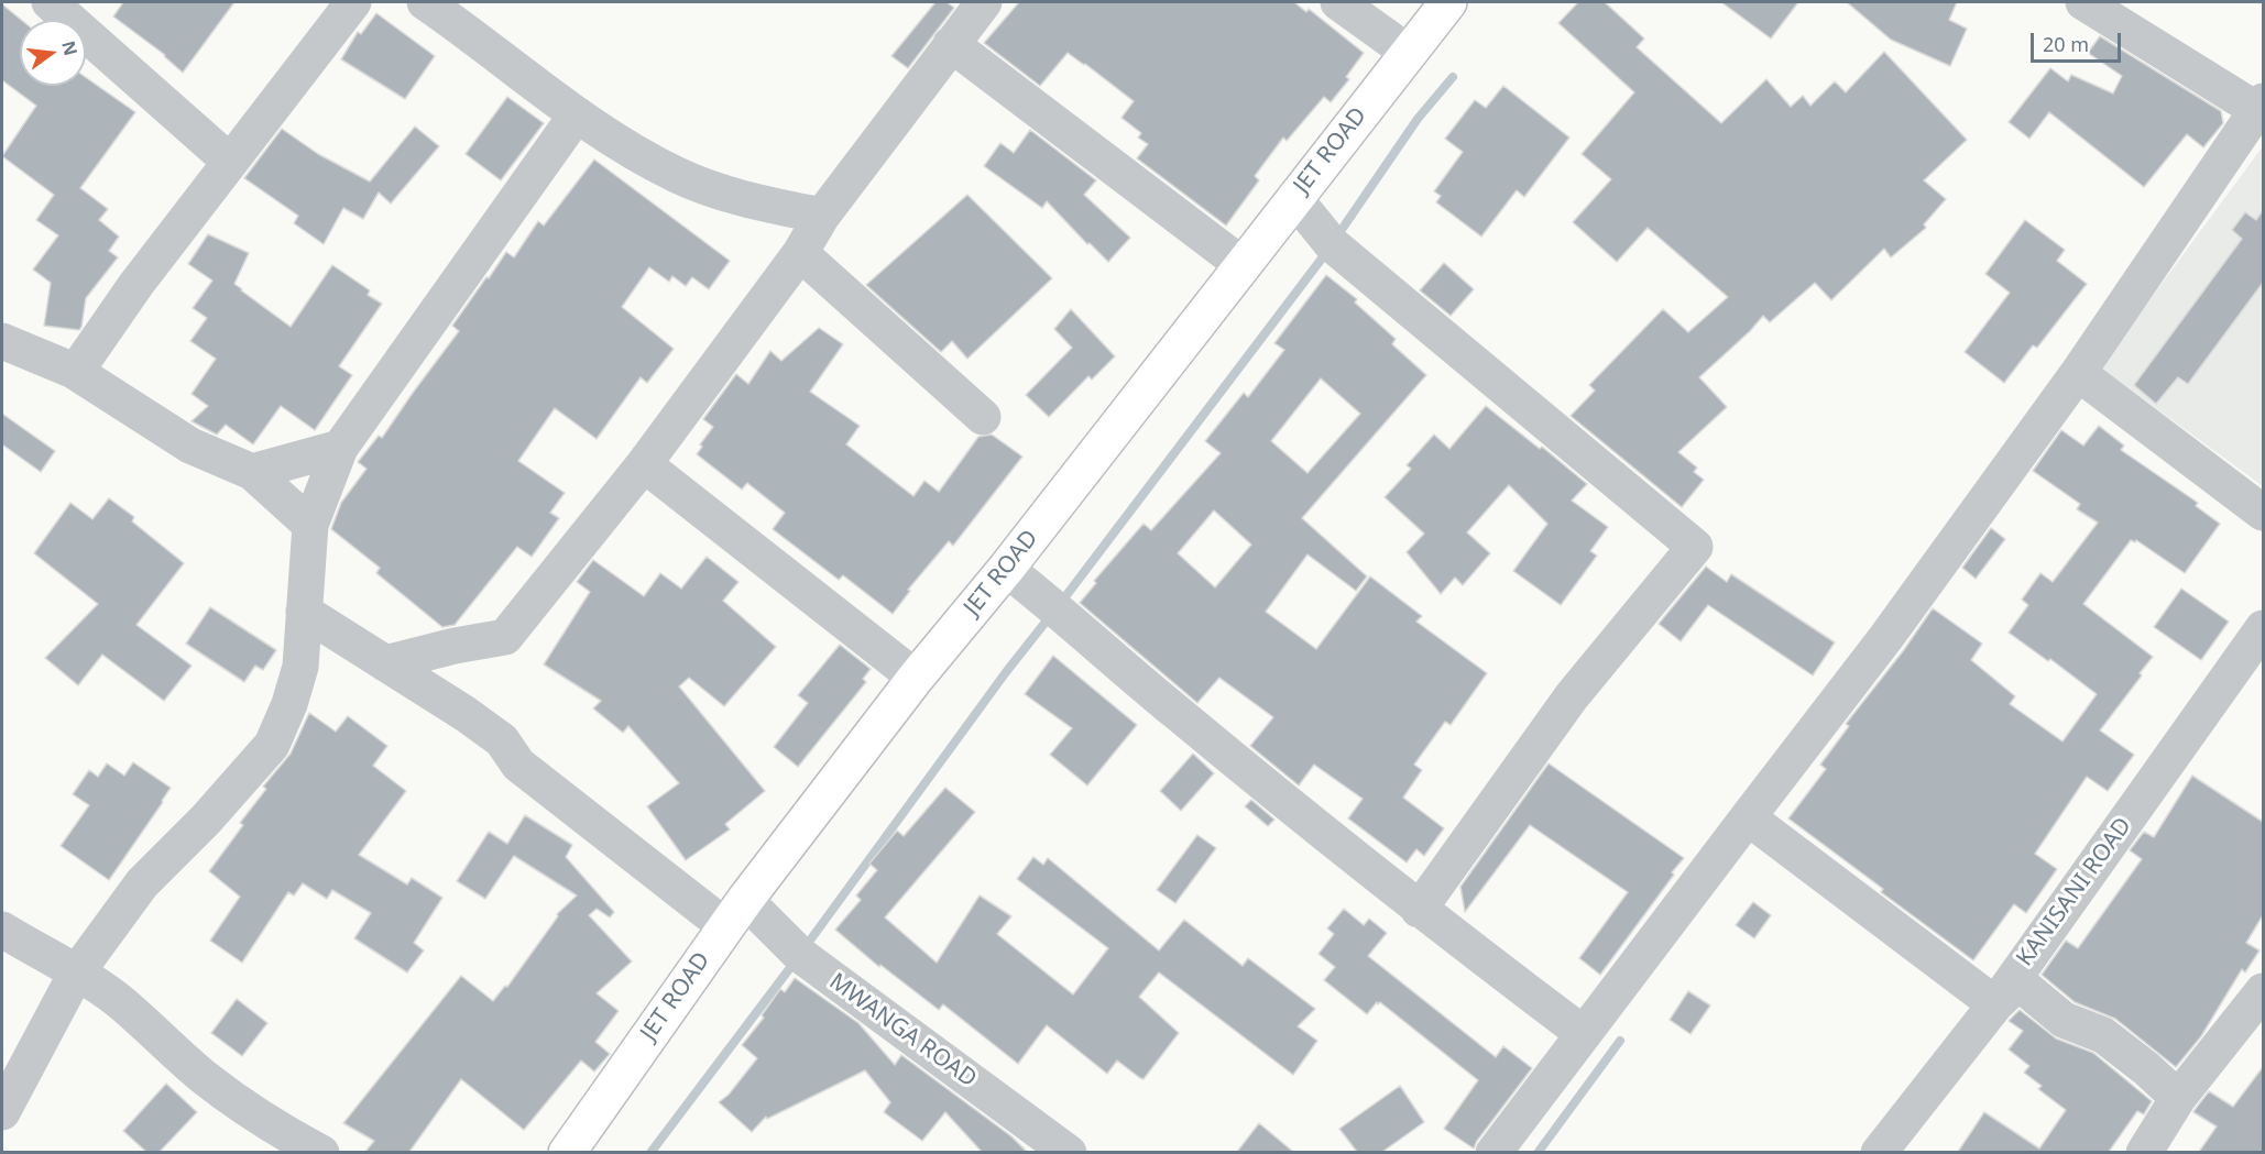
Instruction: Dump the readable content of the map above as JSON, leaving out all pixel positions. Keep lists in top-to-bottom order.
{
  "streets": {
    "main road": ["JET ROAD"],
    "street": ["KANISANI ROAD", "MWANGA ROAD"]
  },
  "crossings": [
    ["JET ROAD", "MWANGA ROAD"]
  ],
  "scale_bar": "20 m",
  "north": "right"
}
